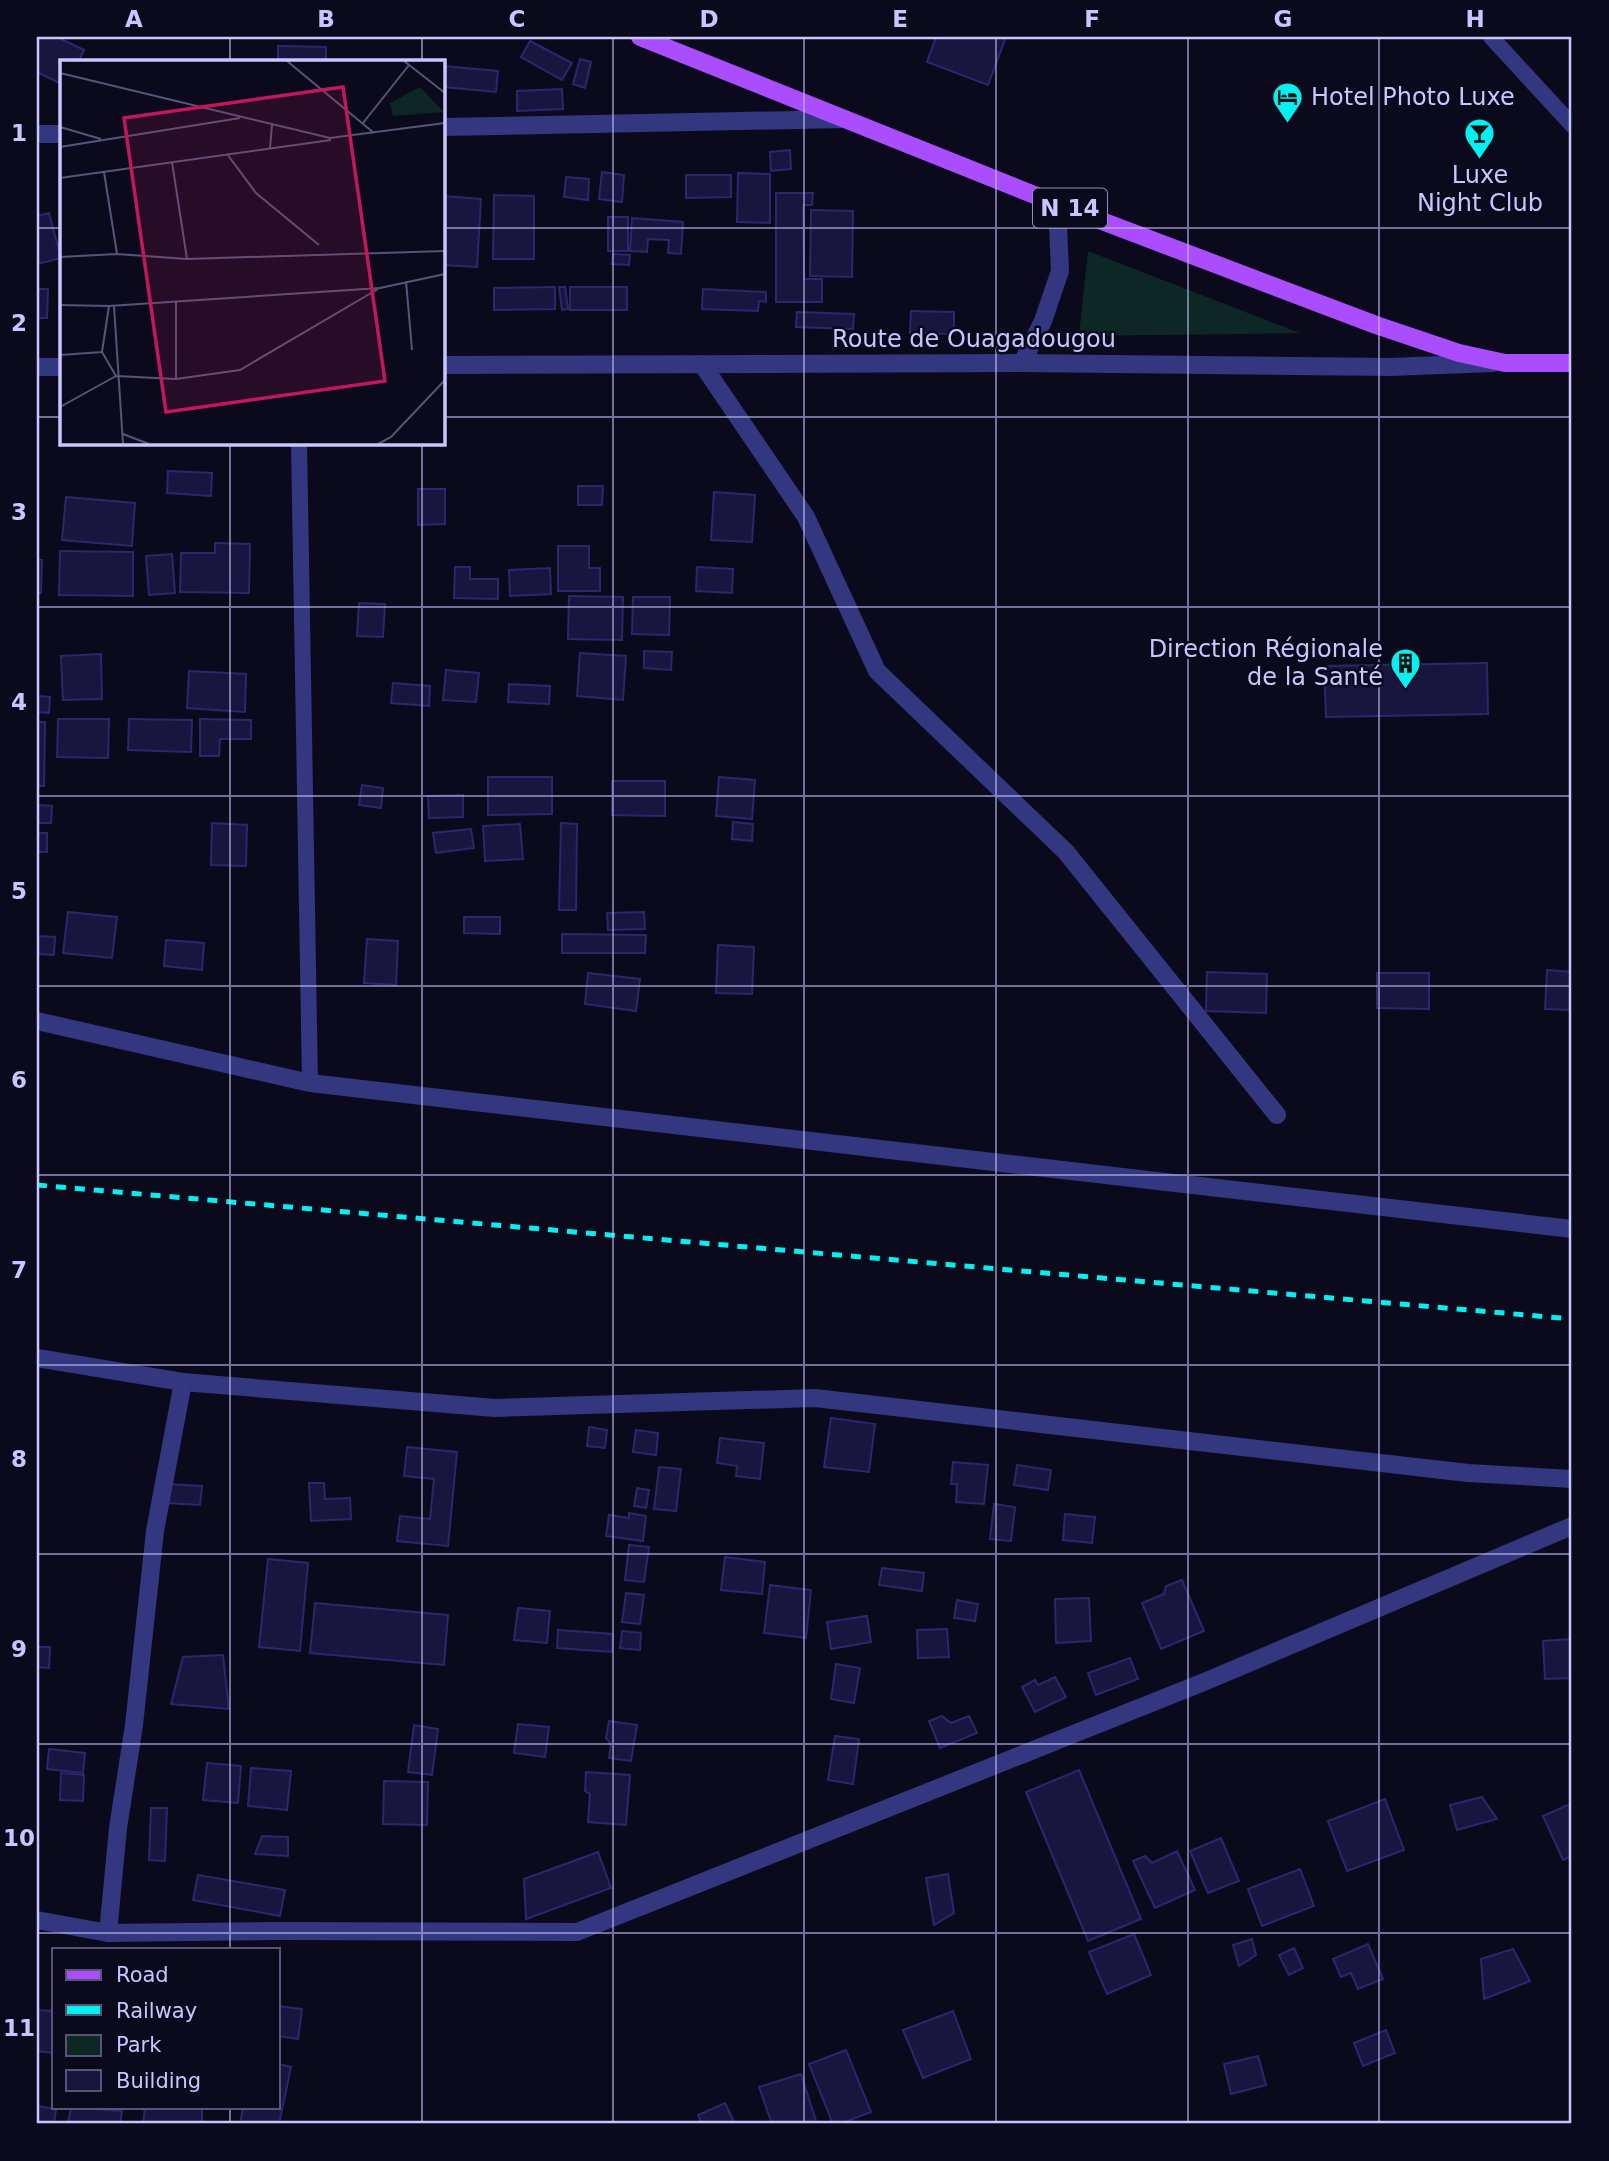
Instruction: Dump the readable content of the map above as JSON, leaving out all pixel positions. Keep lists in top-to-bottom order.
{
  "streets": {
    "main road": ["N 14"],
    "street": ["Route de Ouagadougou"]
  },
  "crossings": [
    ["N 14", "Route de Ouagadougou"]
  ],
  "places": {
    "hotel": ["Hotel Photo Luxe"],
    "bar": ["Luxe Night Club"],
    "building": ["Direction Régionale de la Santé"]
  },
  "legend": [
    "Road",
    "Railway",
    "Park",
    "Building"
  ],
  "grid": {
    "columns": [
      "A",
      "B",
      "C",
      "D",
      "E",
      "F",
      "G",
      "H"
    ],
    "rows": [
      "1",
      "2",
      "3",
      "4",
      "5",
      "6",
      "7",
      "8",
      "9",
      "10",
      "11"
    ]
  }
}
